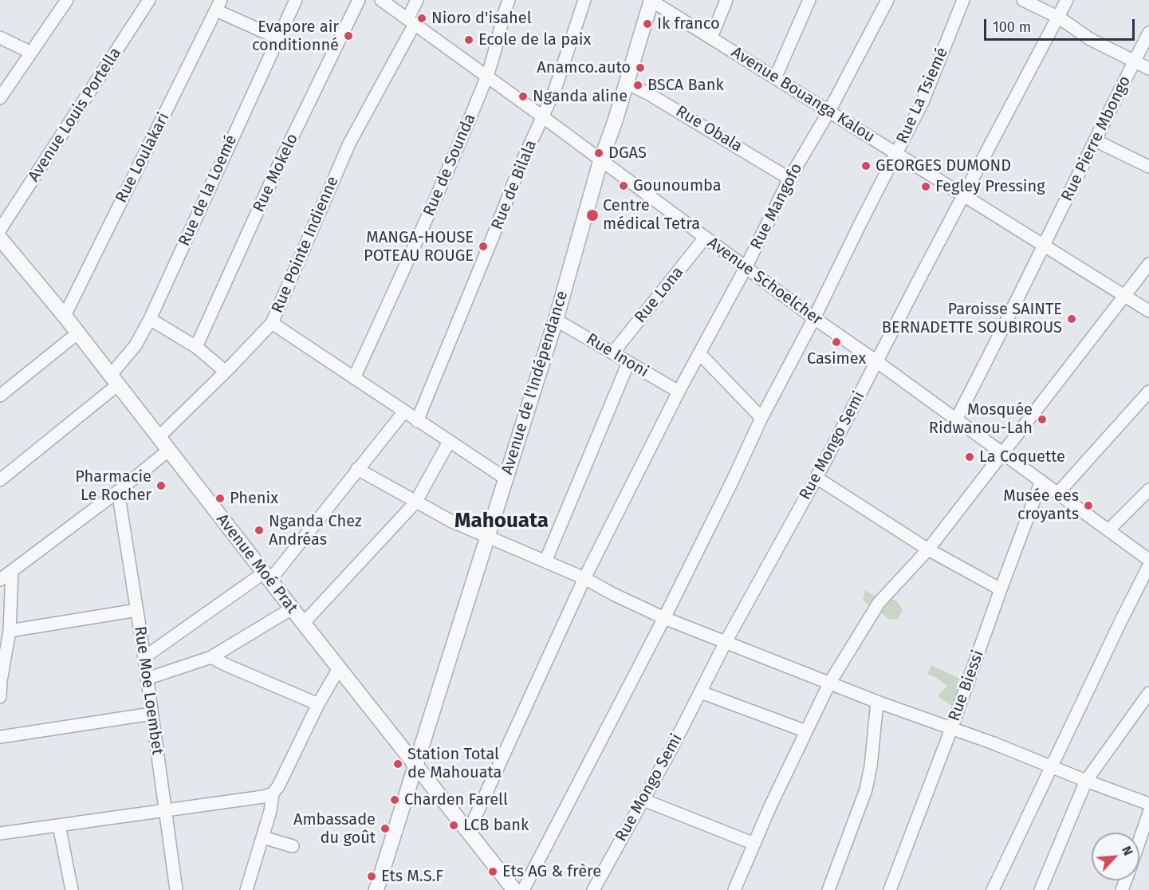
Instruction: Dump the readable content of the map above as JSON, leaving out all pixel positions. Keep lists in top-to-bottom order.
{
  "streets": {
    "street": [
      "Avenue Bouanga Kalou",
      "Rue La Tsiemé",
      "Avenue Louis Portella",
      "Rue Obala",
      "Rue Pierre Mbongo",
      "Rue Loulakari",
      "Rue de Sounda",
      "Rue Mokelo",
      "Rue de Bilala",
      "Rue de la Loemé",
      "Rue Mangofo",
      "Rue Pointe Indienne",
      "Avenue Schoelcher",
      "Rue Lona",
      "Rue Inoni",
      "Avenue de l'Indépendance",
      "Rue Mongo Semi",
      "Avenue Moé Prat",
      "Rue Biessi",
      "Rue Moe Loembet"
    ]
  },
  "crossings": [
    ["Avenue Bouanga Kalou", "Rue La Tsiemé"],
    ["Avenue Bouanga Kalou", "Rue Pierre Mbongo"],
    ["Avenue Bouanga Kalou", "Rue Mangofo"],
    ["Avenue Bouanga Kalou", "Avenue de l'Indépendance"],
    ["Avenue Bouanga Kalou", "Rue Mongo Semi"],
    ["Rue La Tsiemé", "Avenue Schoelcher"],
    ["Rue La Tsiemé", "Avenue Moé Prat"],
    ["Rue Obala", "Rue Mangofo"],
    ["Rue Obala", "Avenue de l'Indépendance"],
    ["Rue Pierre Mbongo", "Avenue Schoelcher"],
    ["Rue Loulakari", "Avenue Moé Prat"],
    ["Rue de Sounda", "Avenue Schoelcher"],
    ["Rue de Bilala", "Avenue Schoelcher"],
    ["Rue de la Loemé", "Avenue Moé Prat"],
    ["Rue Mangofo", "Avenue Schoelcher"],
    ["Rue Mangofo", "Rue Inoni"],
    ["Rue Mangofo", "Avenue Moé Prat"],
    ["Rue Pointe Indienne", "Avenue Schoelcher"],
    ["Rue Pointe Indienne", "Avenue Moé Prat"],
    ["Avenue Schoelcher", "Rue Lona"],
    ["Avenue Schoelcher", "Avenue de l'Indépendance"],
    ["Avenue Schoelcher", "Rue Mongo Semi"],
    ["Avenue Schoelcher", "Rue Biessi"],
    ["Rue Lona", "Rue Inoni"],
    ["Rue Inoni", "Avenue de l'Indépendance"],
    ["Avenue de l'Indépendance", "Avenue Moé Prat"]
  ],
  "districts": ["Mahouata"],
  "places": [
    "Nioro d'isahel",
    "Ik franco",
    "Evapore air conditionné",
    "Ecole de la paix",
    "Anamco.auto",
    "BSCA Bank",
    "Nganda aline",
    "DGAS",
    "GEORGES DUMOND",
    "Gounoumba",
    "Fegley Pressing",
    "Centre médical Tetra",
    "MANGA-HOUSE POTEAU ROUGE",
    "Paroisse SAINTE BERNADETTE SOUBIROUS",
    "Casimex",
    "Mosquée Ridwanou-Lah",
    "La Coquette",
    "Pharmacie Le Rocher",
    "Phenix",
    "Musée ees croyants",
    "Nganda Chez Andréas",
    "Station Total de Mahouata",
    "Charden Farell",
    "LCB bank",
    "Ambassade du goût",
    "Ets AG & frère",
    "Ets M.S.F"
  ],
  "scale_bar": "100 m",
  "north": "top right"
}
